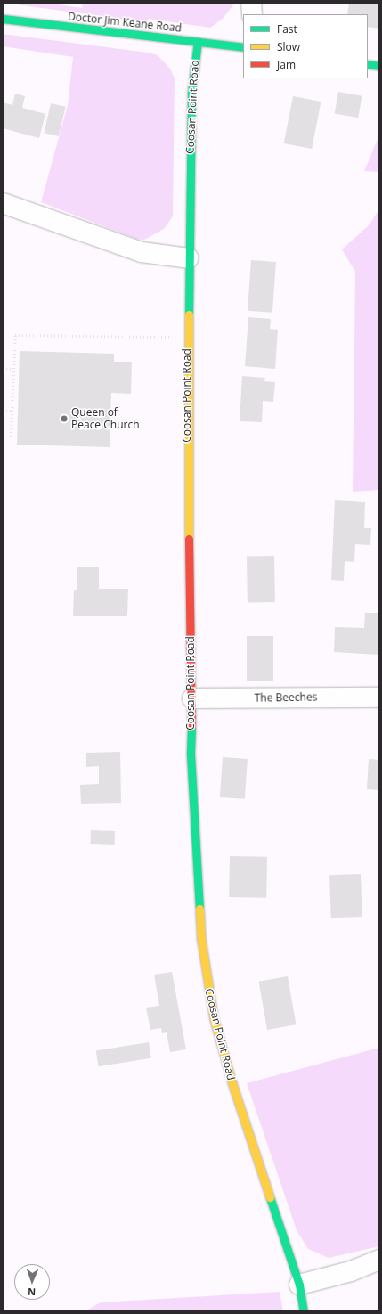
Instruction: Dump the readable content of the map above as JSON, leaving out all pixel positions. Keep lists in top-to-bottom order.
{
  "streets": {
    "street": ["Doctor Jim Keane Road", "Coosan Point Road", "The Beeches"]
  },
  "crossings": [
    ["Doctor Jim Keane Road", "Coosan Point Road"],
    ["Coosan Point Road", "The Beeches"]
  ],
  "places": ["Queen of Peace Church"],
  "legend": ["Fast", "Slow", "Jam"],
  "north": "bottom"
}
